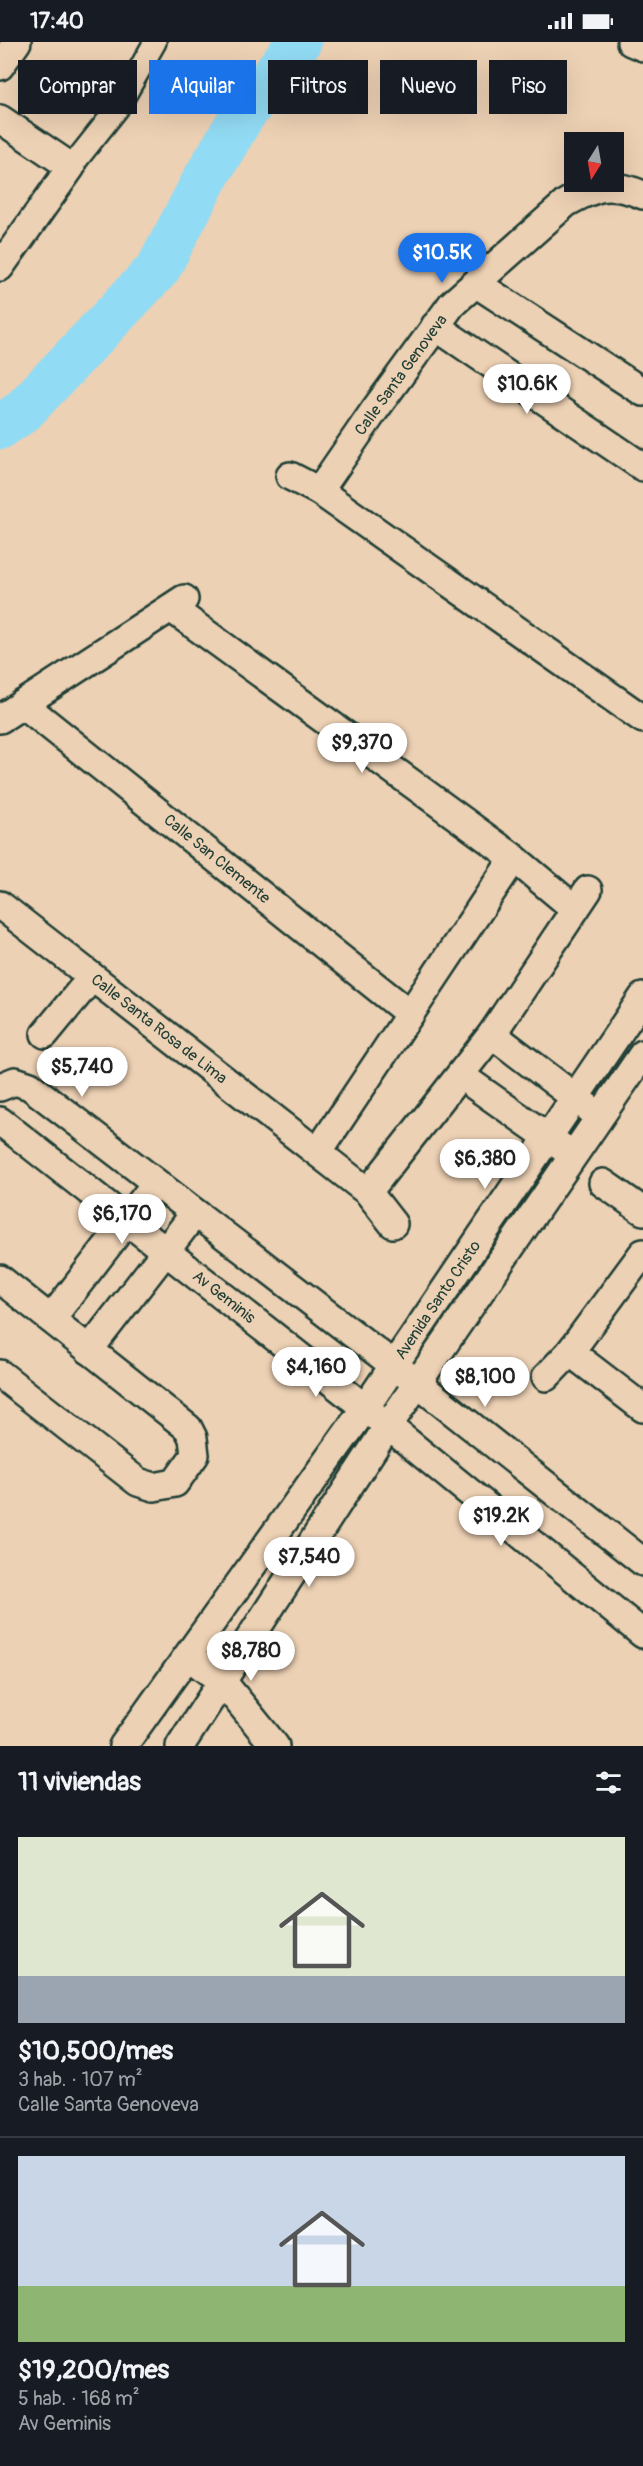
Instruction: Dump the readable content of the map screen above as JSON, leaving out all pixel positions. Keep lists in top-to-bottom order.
{
  "streets": {
    "street": [
      "Calle Santa Genoveva",
      "Calle San Clemente",
      "Calle Santa Rosa de Lima",
      "Av Geminis",
      "Avenida Santo Cristo"
    ]
  },
  "crossings": [
    ["Av Geminis", "Avenida Santo Cristo"]
  ],
  "north": "bottom",
  "page": {
    "status": "17:40",
    "chip": [
      "Comprar",
      "Alquilar",
      "Filtros",
      "Nuevo",
      "Piso"
    ],
    "price": [
      "$10.5K",
      "$10.6K",
      "$9,370",
      "$5,740",
      "$6,380",
      "$6,170",
      "$4,160",
      "$8,100",
      "$19.2K",
      "$7,540",
      "$8,780"
    ],
    "heading": "11 viviendas",
    "list": [
      {
        "name": "$10,500/mes",
        "note": "3 hab. · 107 m² · Calle Santa Genoveva"
      },
      {
        "name": "$19,200/mes",
        "note": "5 hab. · 168 m² · Av Geminis"
      }
    ]
  }
}
